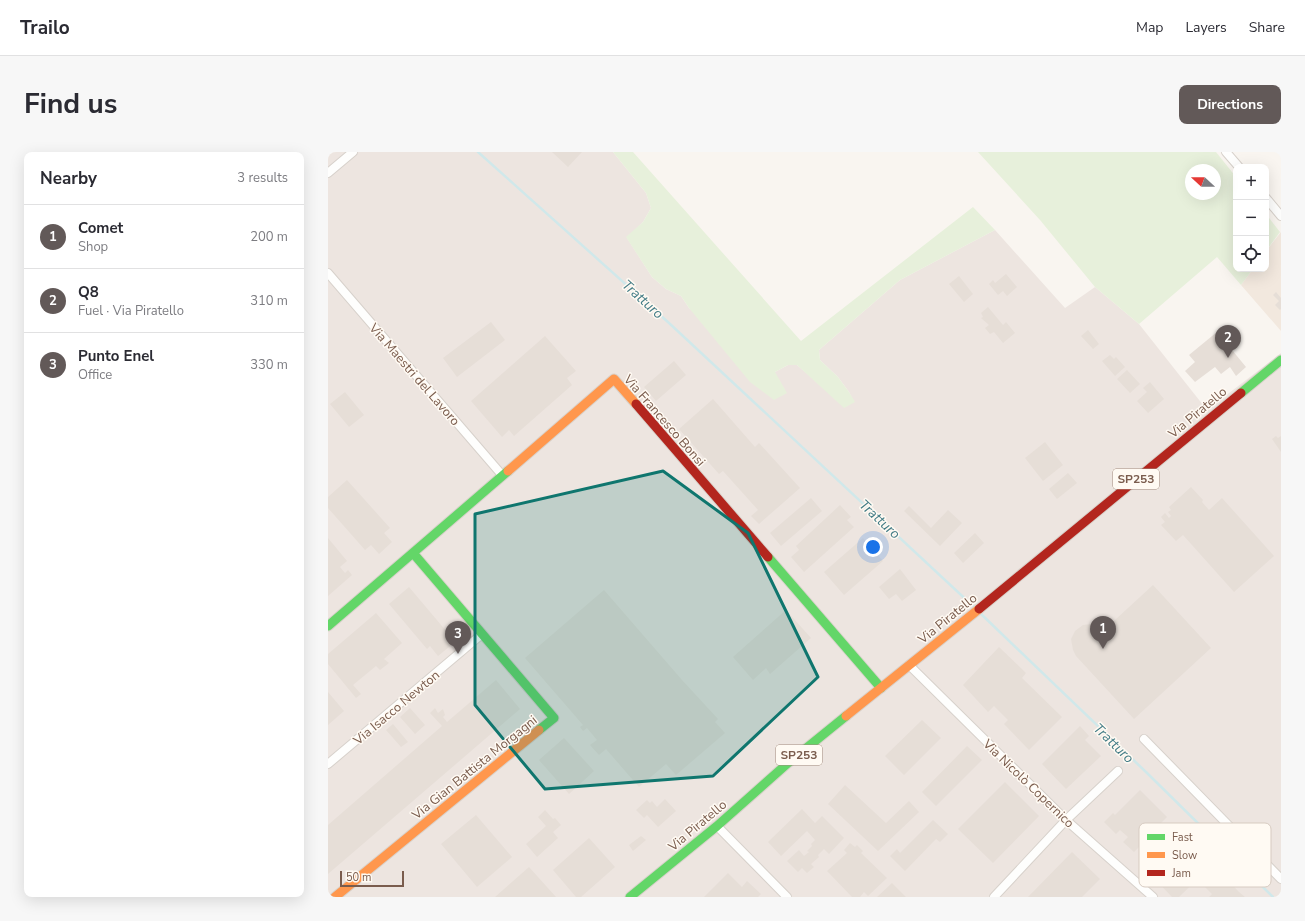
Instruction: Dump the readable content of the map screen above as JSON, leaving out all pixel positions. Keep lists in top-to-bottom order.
{
  "streets": {
    "street": [
      "Via Maestri del Lavoro",
      "Via Piratello",
      "Via Francesco Bonsi",
      "SP253",
      "Via Isacco Newton",
      "Via Gian Battista Morgagni",
      "Via Nicolò Copernico"
    ]
  },
  "crossings": [
    ["Via Maestri del Lavoro", "Via Francesco Bonsi"],
    ["Via Piratello", "Via Francesco Bonsi"],
    ["Via Piratello", "Via Nicolò Copernico"],
    ["Via Francesco Bonsi", "Via Gian Battista Morgagni"],
    ["Via Isacco Newton", "Via Gian Battista Morgagni"]
  ],
  "water": ["Tratturo"],
  "legend": ["Fast", "Slow", "Jam"],
  "scale_bar": "50 m",
  "north": "left",
  "page": {
    "header": "Trailo",
    "nav": ["Map", "Layers", "Share"],
    "title": "Find us",
    "buttons": "Directions",
    "heading": ["Nearby", "3 results"],
    "map_buttons": ["+", "−"],
    "list": [
      {
        "mark": "1",
        "name": "Comet",
        "note": "Shop",
        "value": "200 m"
      },
      {
        "mark": "2",
        "name": "Q8",
        "note": "Fuel · Via Piratello",
        "value": "310 m"
      },
      {
        "mark": "3",
        "name": "Punto Enel",
        "note": "Office",
        "value": "330 m"
      }
    ],
    "pins": ["2", "1", "3"],
    "scale": "50 m"
  }
}
